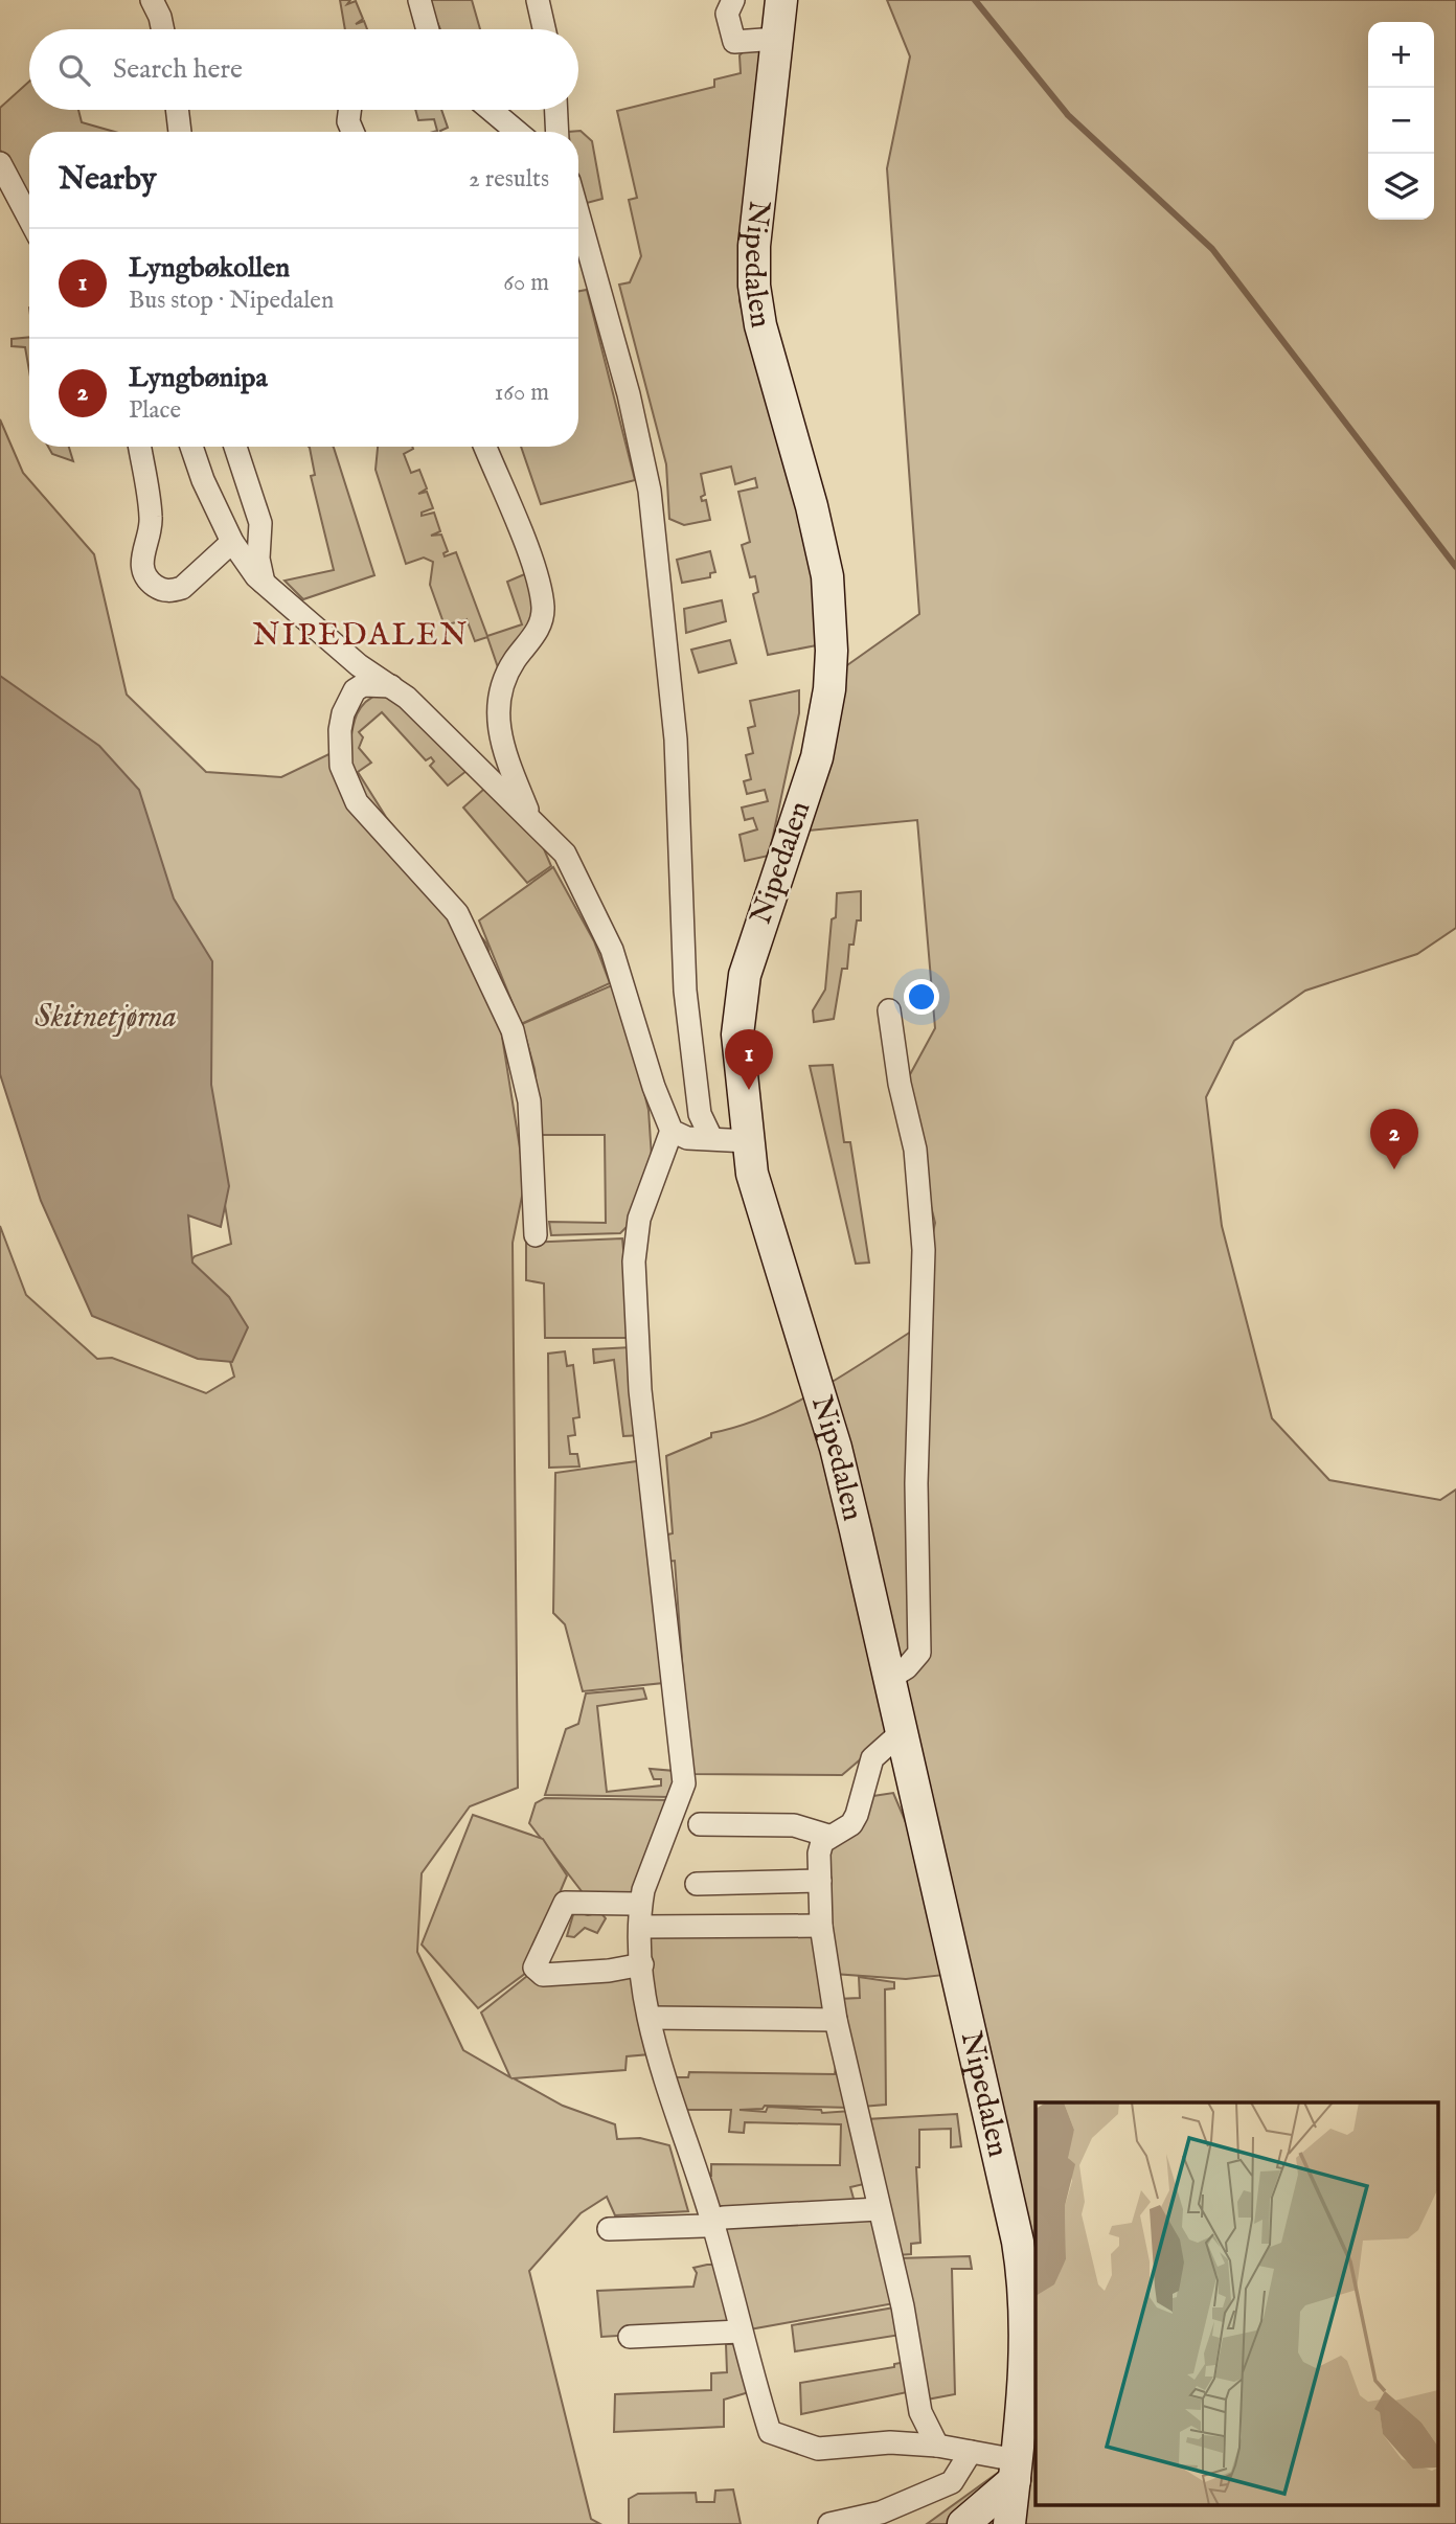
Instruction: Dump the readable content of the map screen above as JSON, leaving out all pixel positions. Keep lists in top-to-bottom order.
{
  "streets": {
    "street": ["Nipedalen"]
  },
  "districts": ["NIPEDALEN"],
  "water": ["Skitnetjørna"],
  "page": {
    "map_buttons": ["+", "−"],
    "search": "Search here",
    "heading": ["Nearby", "2 results"],
    "list": [
      {
        "mark": "1",
        "name": "Lyngbøkollen",
        "note": "Bus stop · Nipedalen",
        "value": "60 m"
      },
      {
        "mark": "2",
        "name": "Lyngbønipa",
        "note": "Place",
        "value": "160 m"
      }
    ],
    "pins": ["1", "2"]
  }
}
